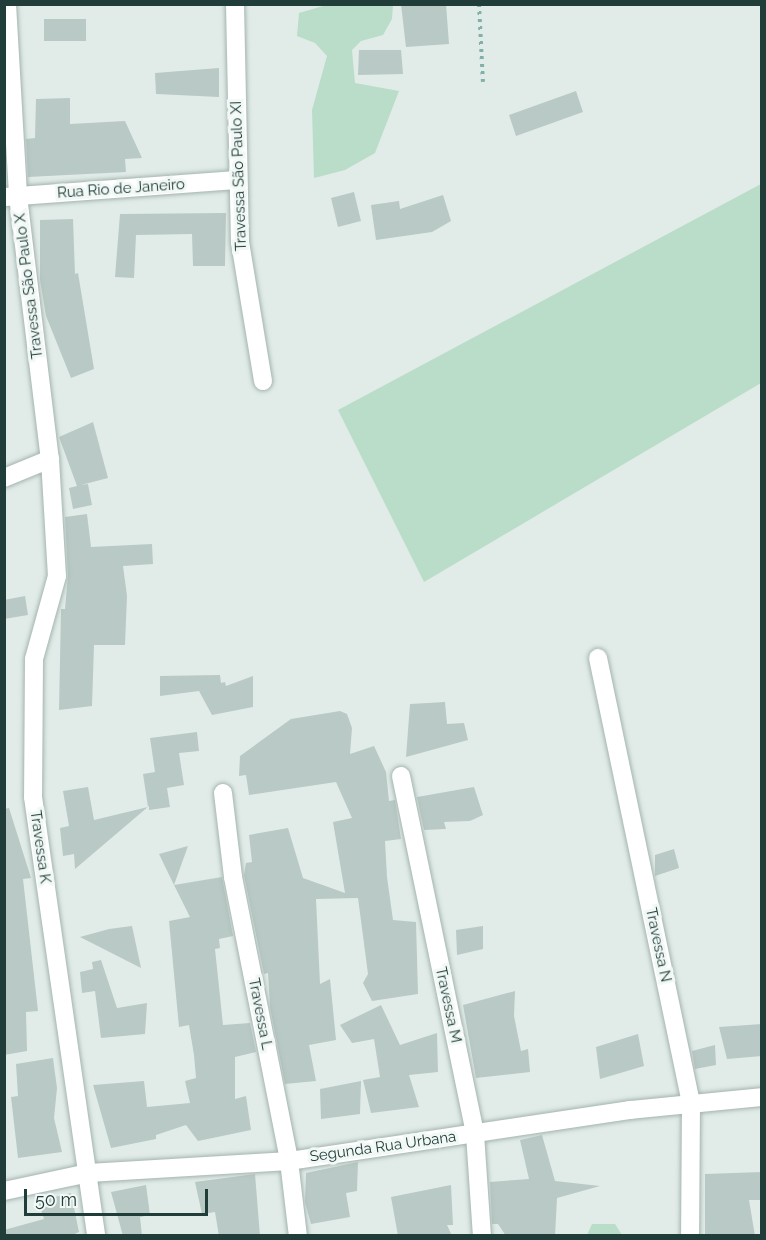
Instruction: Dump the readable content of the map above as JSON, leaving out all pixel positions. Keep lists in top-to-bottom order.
{
  "streets": {
    "street": [
      "Travessa São Paulo XI",
      "Rua Rio de Janeiro",
      "Travessa São Paulo X",
      "Travessa K",
      "Travessa N",
      "Travessa M",
      "Travessa L",
      "Segunda Rua Urbana"
    ]
  },
  "crossings": [
    ["Travessa São Paulo XI", "Rua Rio de Janeiro"],
    ["Rua Rio de Janeiro", "Travessa São Paulo X"],
    ["Travessa São Paulo X", "Travessa K"],
    ["Travessa K", "Segunda Rua Urbana"],
    ["Travessa N", "Segunda Rua Urbana"],
    ["Travessa M", "Segunda Rua Urbana"],
    ["Travessa L", "Segunda Rua Urbana"]
  ],
  "scale_bar": "50 m"
}
